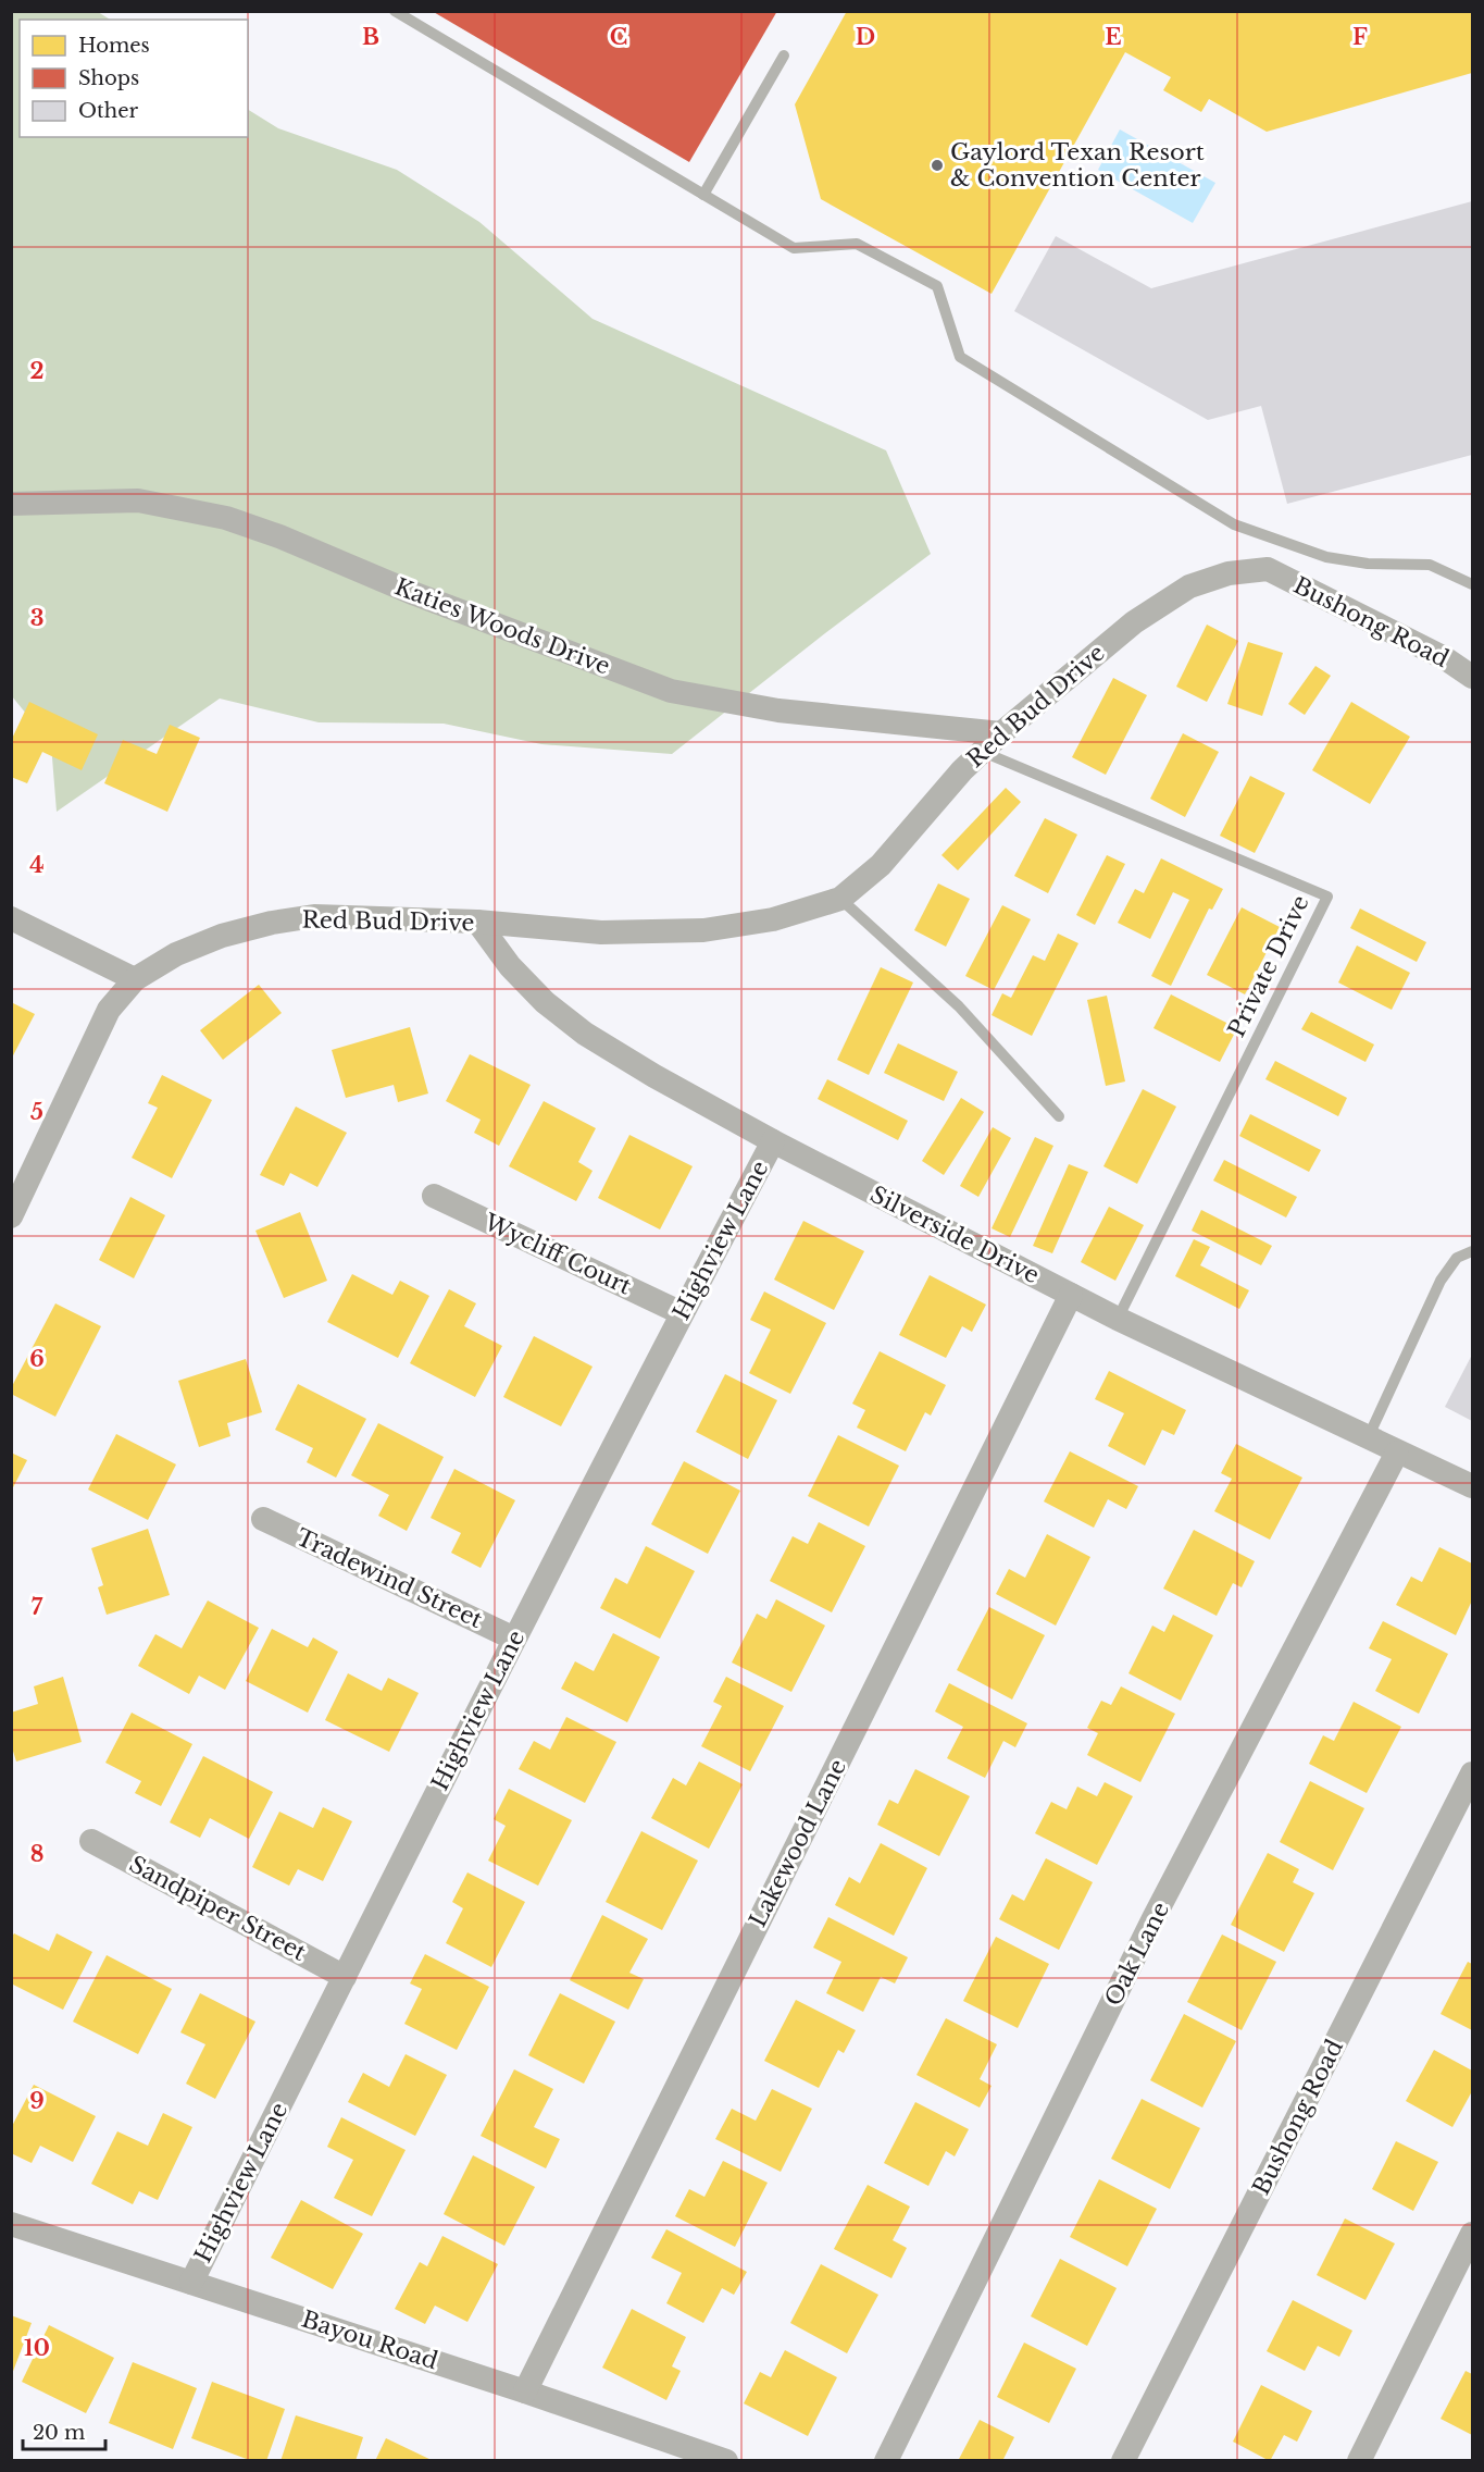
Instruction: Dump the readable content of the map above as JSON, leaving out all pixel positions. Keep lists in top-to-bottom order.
{
  "streets": {
    "street": [
      "Bushong Road",
      "Katies Woods Drive",
      "Red Bud Drive",
      "Silverside Drive",
      "Highview Lane",
      "Wycliff Court",
      "Tradewind Street",
      "Lakewood Lane",
      "Sandpiper Street",
      "Oak Lane",
      "Bayou Road"
    ],
    "lane": ["Private Drive"]
  },
  "crossings": [
    ["Bushong Road", "Red Bud Drive"],
    ["Katies Woods Drive", "Red Bud Drive"],
    ["Red Bud Drive", "Private Drive"],
    ["Red Bud Drive", "Silverside Drive"],
    ["Private Drive", "Silverside Drive"],
    ["Silverside Drive", "Highview Lane"],
    ["Silverside Drive", "Lakewood Lane"],
    ["Silverside Drive", "Oak Lane"],
    ["Highview Lane", "Wycliff Court"],
    ["Highview Lane", "Tradewind Street"],
    ["Highview Lane", "Sandpiper Street"],
    ["Highview Lane", "Bayou Road"],
    ["Lakewood Lane", "Bayou Road"]
  ],
  "places": ["Gaylord Texan Resort & Convention Center"],
  "legend": ["Homes", "Shops", "Other"],
  "scale_bar": "20 m",
  "grid": {
    "columns": [
      "B",
      "C",
      "D",
      "E",
      "F"
    ],
    "rows": [
      "2",
      "3",
      "4",
      "5",
      "6",
      "7",
      "8",
      "9",
      "10"
    ]
  }
}
